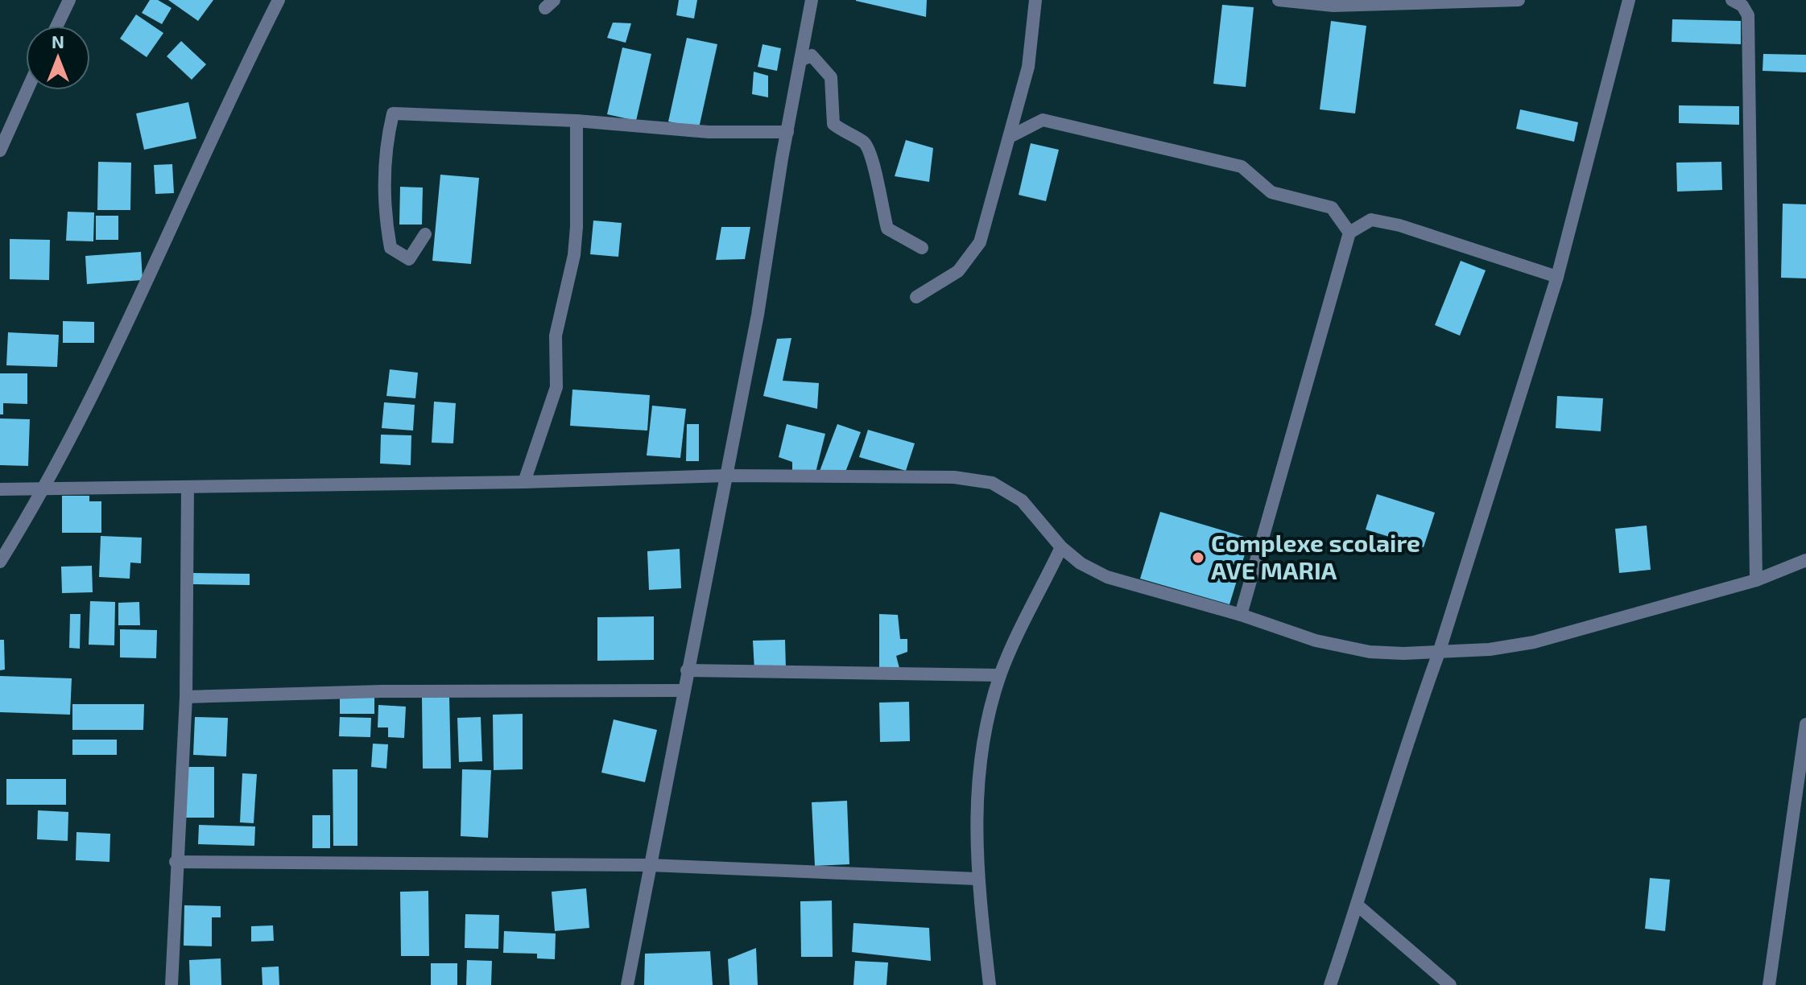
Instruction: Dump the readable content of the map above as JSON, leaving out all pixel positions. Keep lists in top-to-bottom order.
{
  "places": ["Complexe scolaire AVE MARIA"],
  "north": "top"
}
